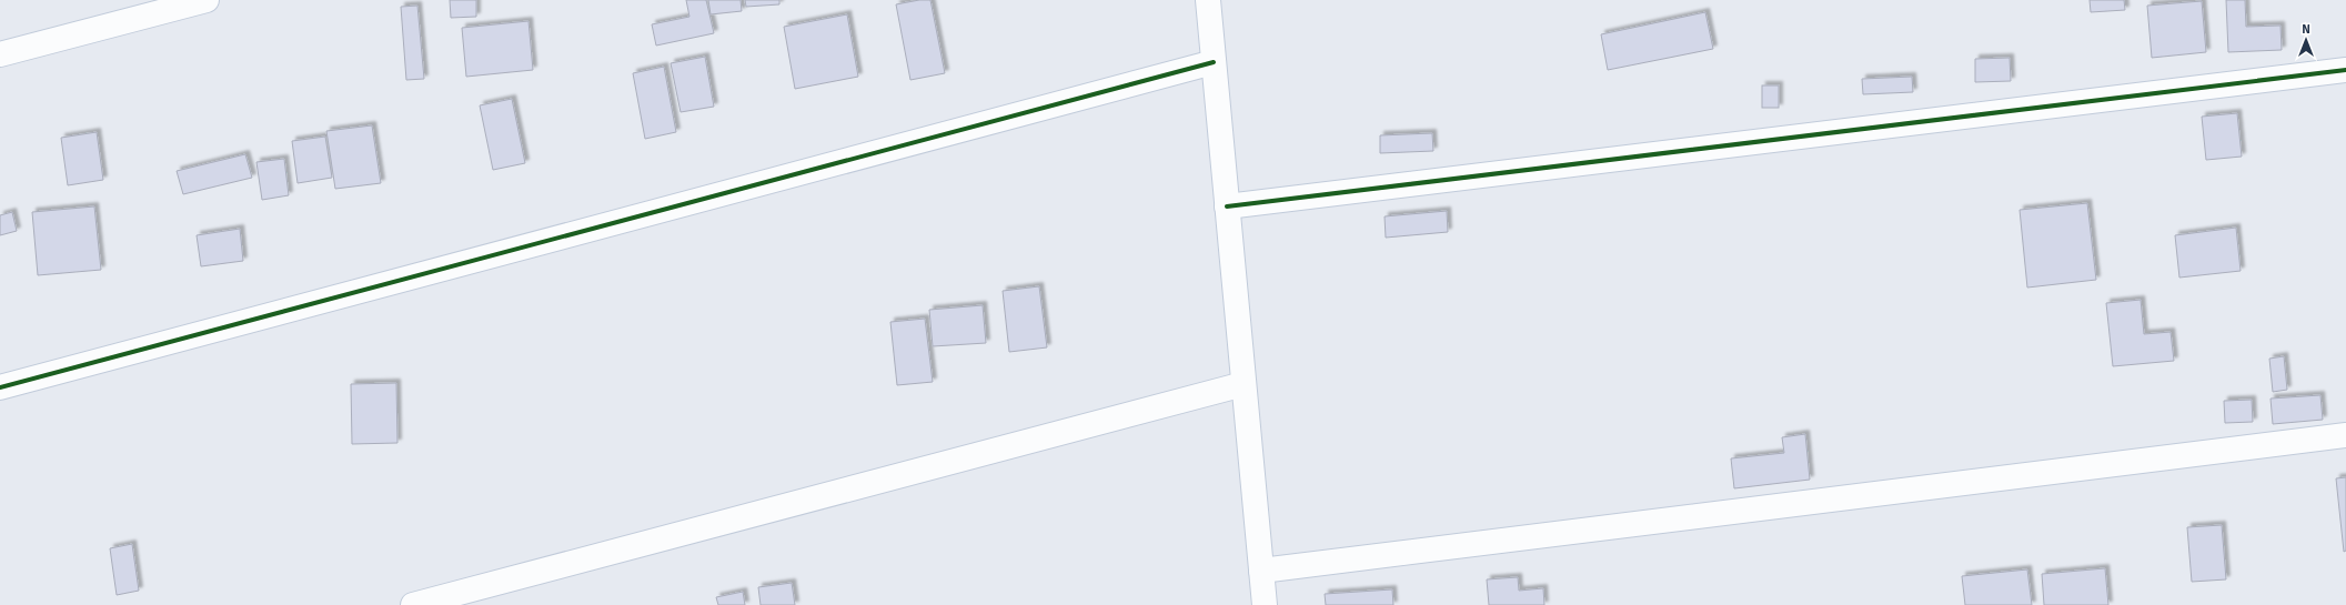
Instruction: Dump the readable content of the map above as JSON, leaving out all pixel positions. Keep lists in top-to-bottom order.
{
  "north": "top"
}
